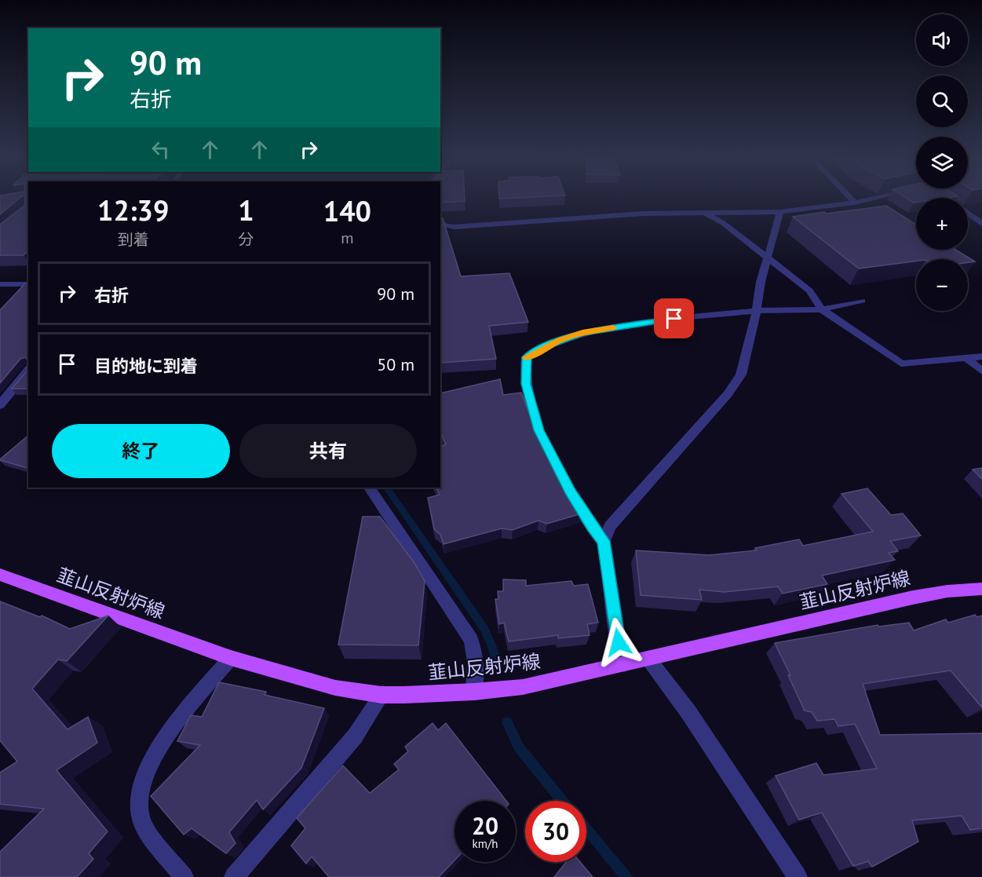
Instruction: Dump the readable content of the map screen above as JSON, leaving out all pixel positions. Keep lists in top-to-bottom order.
{
  "streets": {
    "main road": ["韮山反射炉線"]
  },
  "page": {
    "map_buttons": ["+", "−"],
    "turn": ["90 m", "右折"],
    "eta": [
      "12:39",
      "到着",
      "1",
      "分",
      "140",
      "m"
    ],
    "list": [
      {
        "name": "右折",
        "value": "90 m"
      },
      {
        "name": "目的地に到着",
        "value": "50 m"
      }
    ],
    "buttons": ["終了", "共有"],
    "speed": "20 km/h",
    "limit": "30"
  }
}
